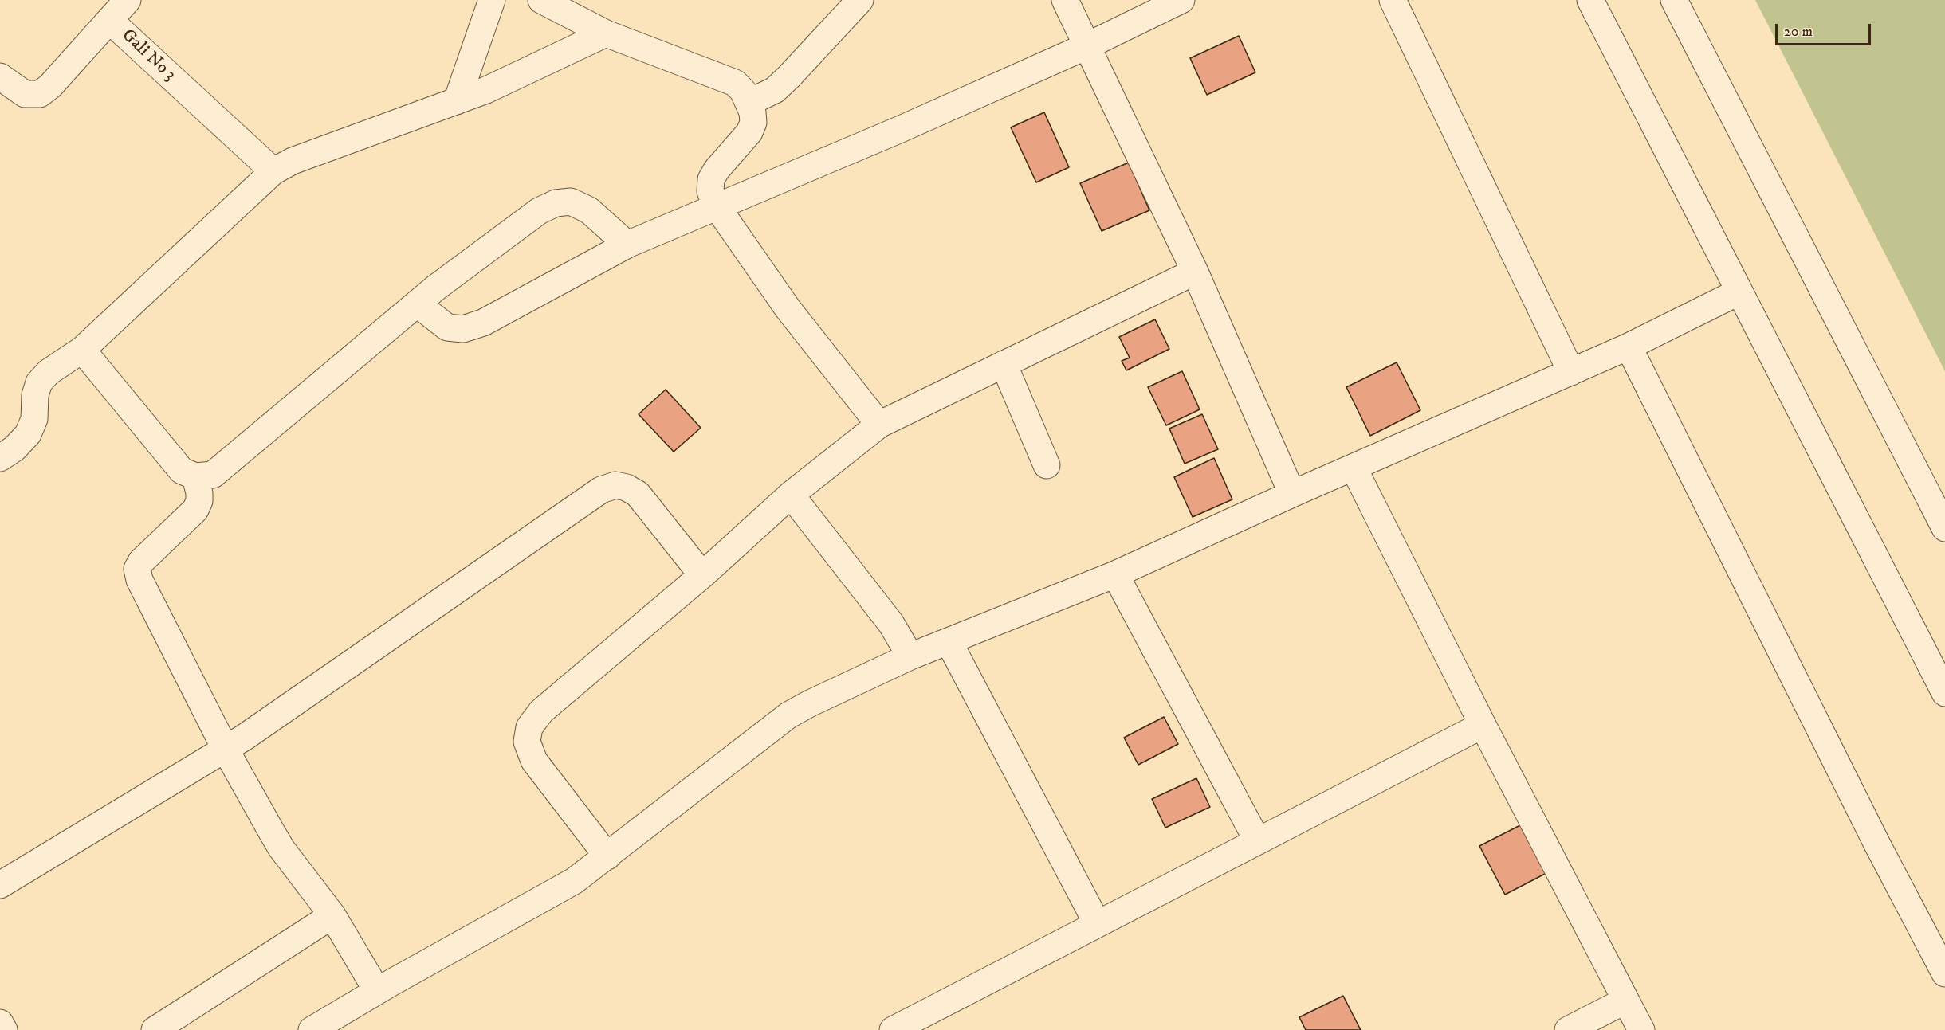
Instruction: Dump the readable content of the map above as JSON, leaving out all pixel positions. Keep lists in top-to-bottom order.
{
  "streets": {
    "street": ["Gali No 3"]
  },
  "scale_bar": "20 m"
}
